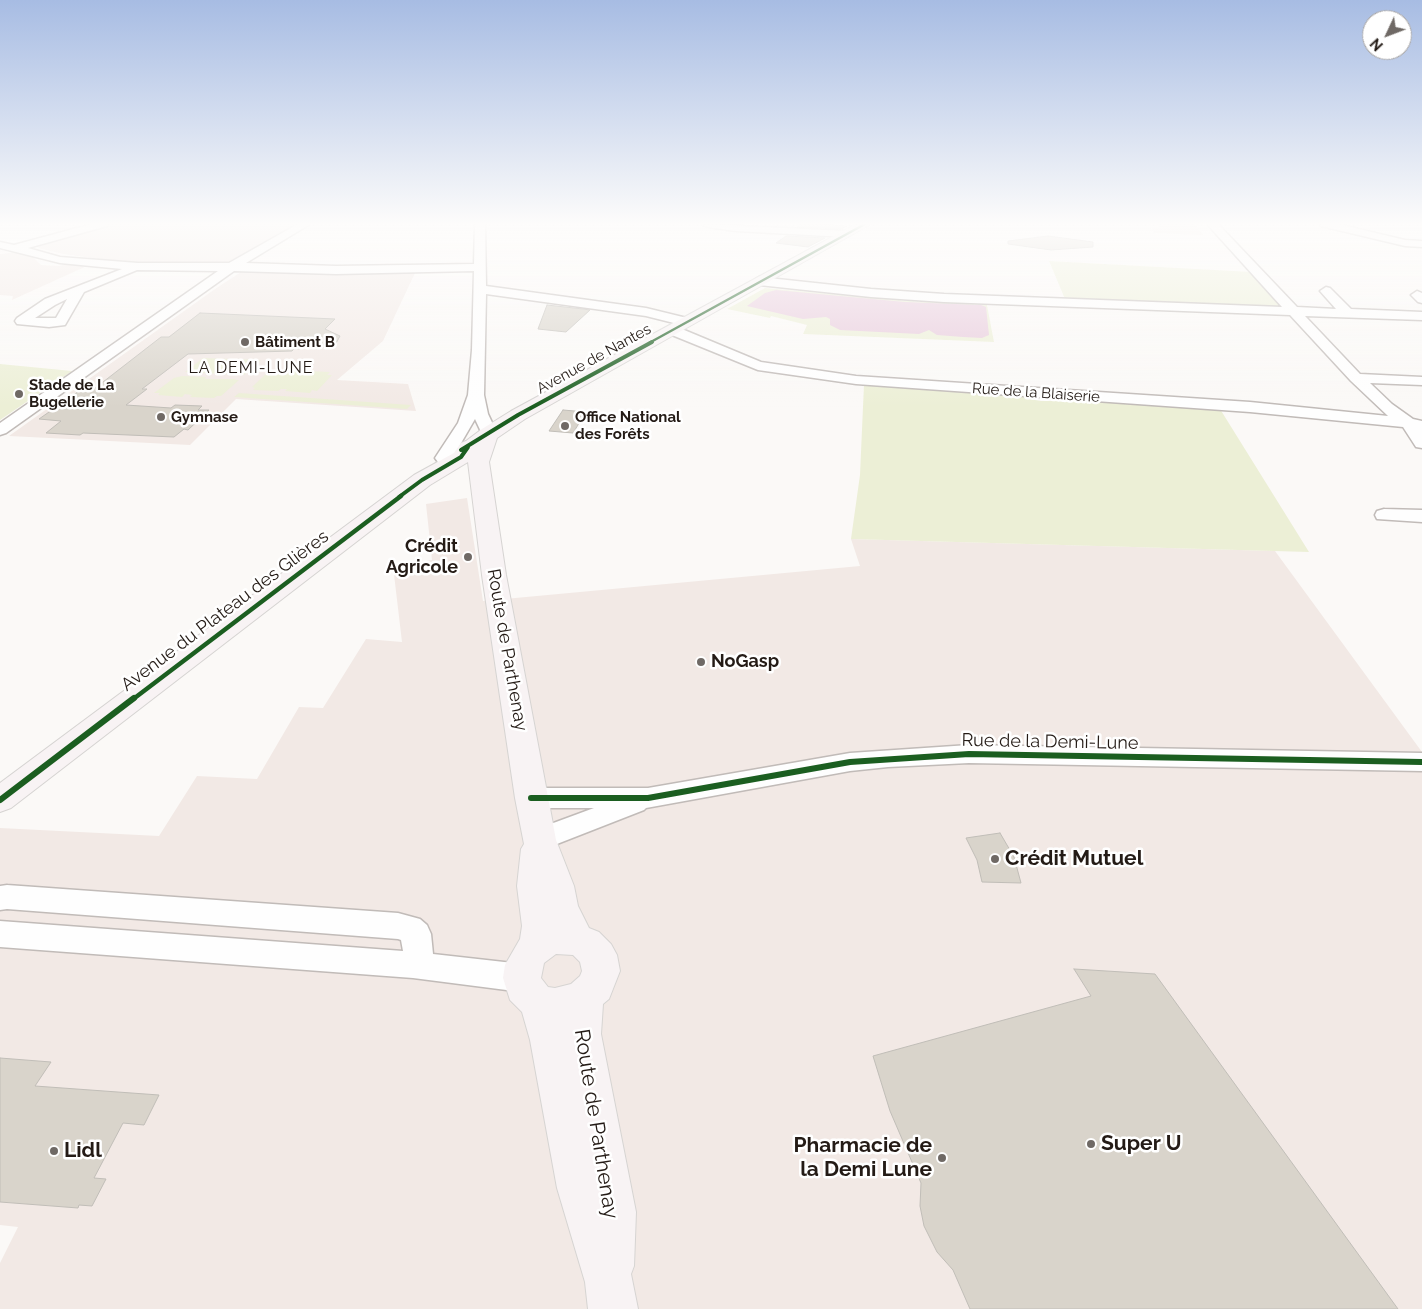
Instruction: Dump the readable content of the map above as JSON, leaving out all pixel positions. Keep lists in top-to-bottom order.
{
  "streets": {
    "main road": ["Avenue de Nantes", "Avenue du Plateau des Glières", "Route de Parthenay"],
    "street": ["Rue de la Blaiserie", "Rue de la Demi-Lune"]
  },
  "crossings": [
    ["Avenue de Nantes", "Rue de la Blaiserie"],
    ["Avenue du Plateau des Glières", "Route de Parthenay"],
    ["Route de Parthenay", "Rue de la Demi-Lune"]
  ],
  "districts": ["LA DEMI-LUNE"],
  "places": [
    "Bâtiment B",
    "Stade de La Bugellerie",
    "Gymnase",
    "Office National des Forêts",
    "Crédit Agricole",
    "NoGasp",
    "Crédit Mutuel",
    "Super U",
    "Lidl",
    "Pharmacie de la Demi Lune"
  ],
  "north": "bottom left"
}
